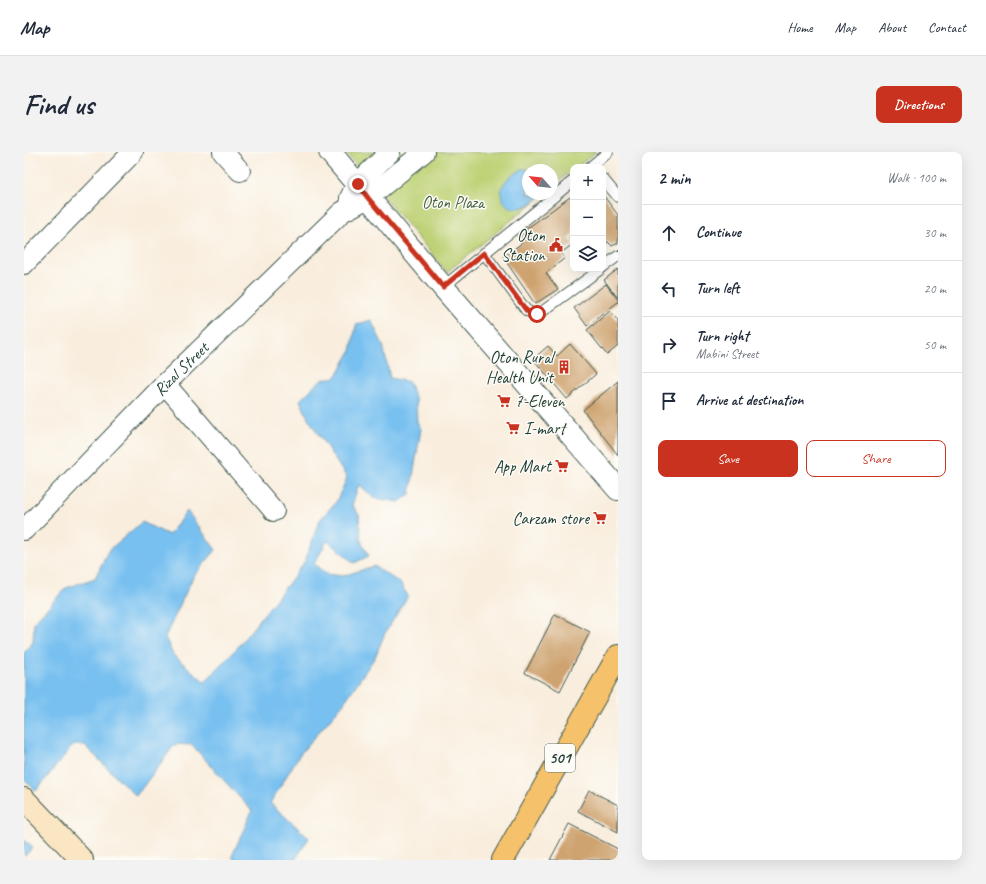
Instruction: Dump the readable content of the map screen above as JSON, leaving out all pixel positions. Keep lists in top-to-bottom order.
{
  "streets": {
    "main road": ["501"],
    "street": ["Rizal Street"]
  },
  "parks": ["Oton Plaza"],
  "places": {
    "public building": ["Oton Station"],
    "building": ["Oton Rural Health Unit"],
    "supermarket": [
      "7-Eleven",
      "I-mart",
      "App Mart",
      "Carzam store"
    ]
  },
  "north": "top left",
  "page": {
    "header": "Map",
    "nav": [
      "Home",
      "Map",
      "About",
      "Contact"
    ],
    "buttons": [
      "Directions",
      ["Save", "Share"]
    ],
    "title": "Find us",
    "heading": ["2 min", "Walk · 100 m"],
    "map_buttons": ["+", "−"],
    "list": [
      ["Continue", "30 m"],
      ["Turn left", "20 m"],
      ["Turn right", "Mabini Street", "50 m"],
      "Arrive at destination"
    ]
  }
}
